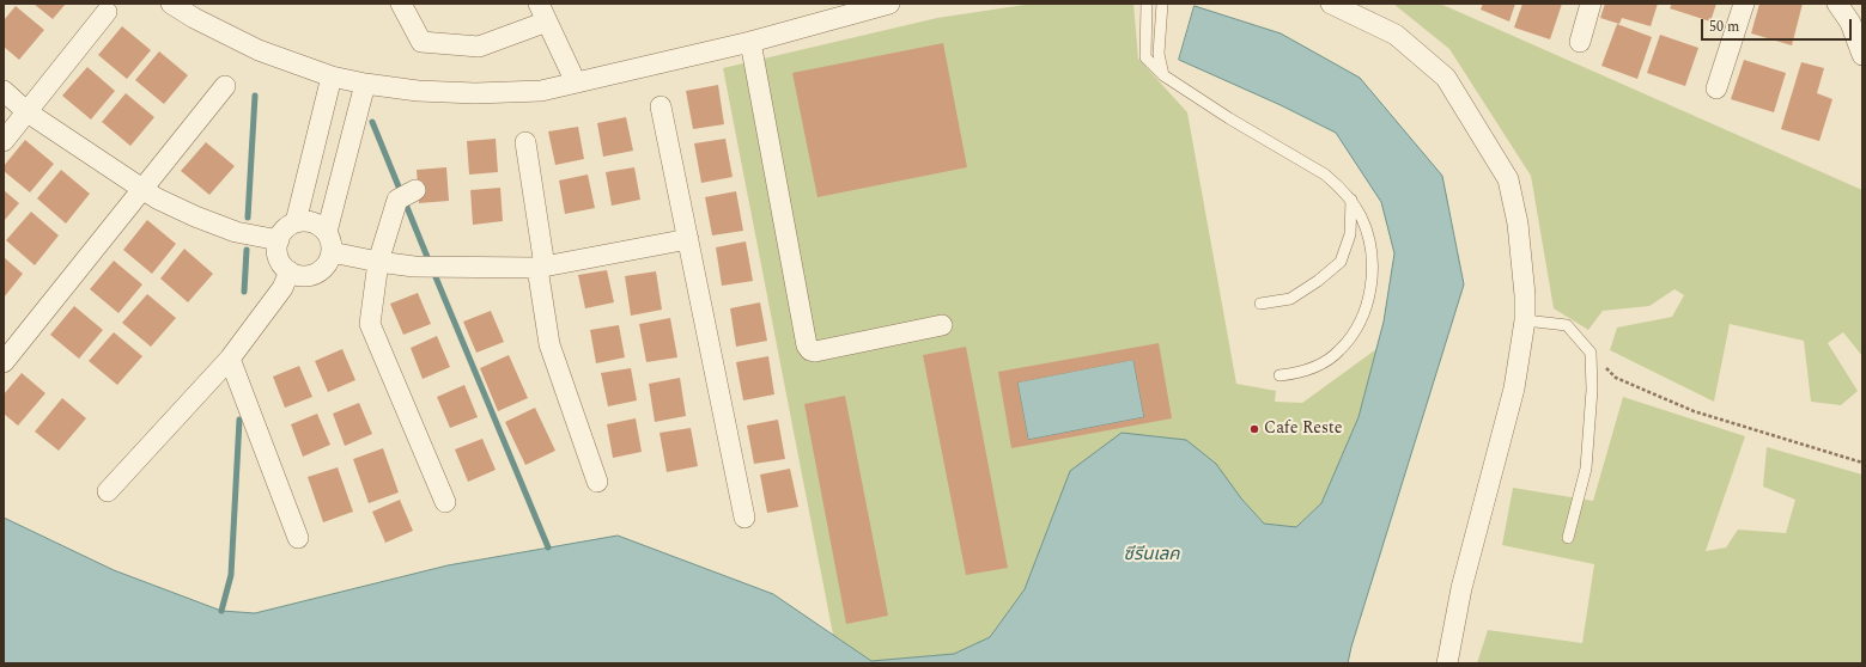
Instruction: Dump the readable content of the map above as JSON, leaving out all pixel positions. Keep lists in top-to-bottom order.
{
  "water": ["ซีรีนเลค"],
  "places": ["Cafe Reste"],
  "scale_bar": "50 m"
}
